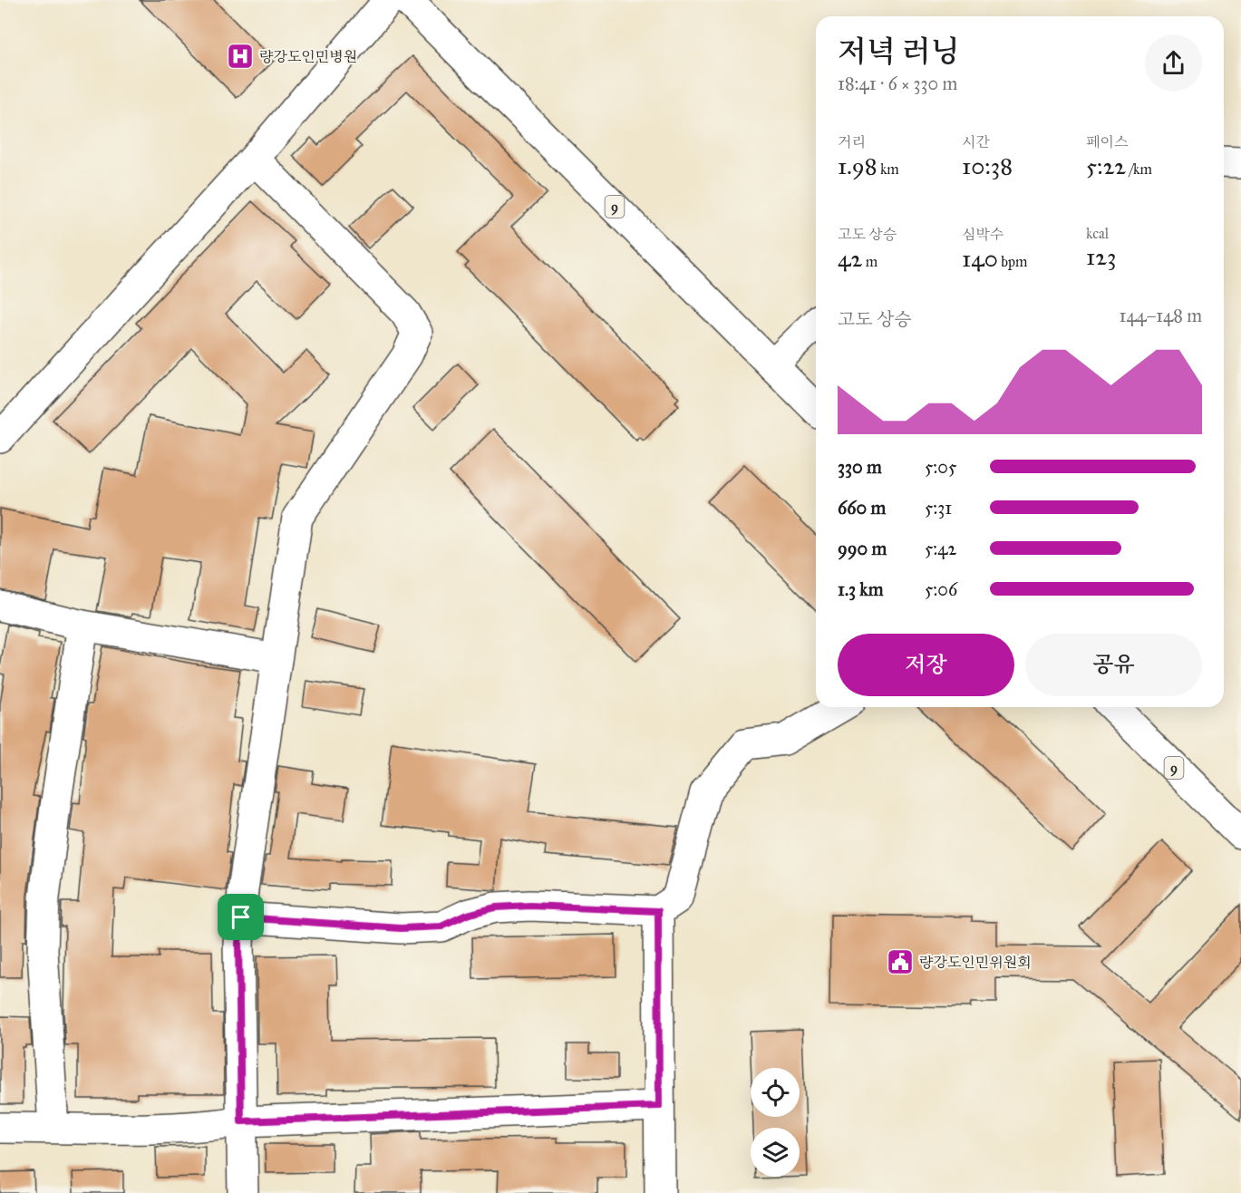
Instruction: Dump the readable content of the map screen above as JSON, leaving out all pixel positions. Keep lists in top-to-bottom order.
{
  "streets": {
    "street": ["9"]
  },
  "places": {
    "hospital": ["량강도인민병원"],
    "public building": ["량강도인민위원회"]
  },
  "page": {
    "heading": ["저녁 러닝", "18:41 · 6 × 330 m"],
    "stats": [
      ["거리", "1.98 km"],
      ["시간", "10:38"],
      ["페이스", "5:22 /km"],
      ["고도 상승", "42 m"],
      ["심박수", "140 bpm"],
      ["kcal", "123"]
    ],
    "chart": ["고도 상승", "144–148 m"],
    "list": [
      {
        "name": "330 m",
        "note": "5:05"
      },
      {
        "name": "660 m",
        "note": "5:31"
      },
      {
        "name": "990 m",
        "note": "5:42"
      },
      {
        "name": "1.3 km",
        "note": "5:06"
      }
    ],
    "buttons": ["저장", "공유"]
  }
}
